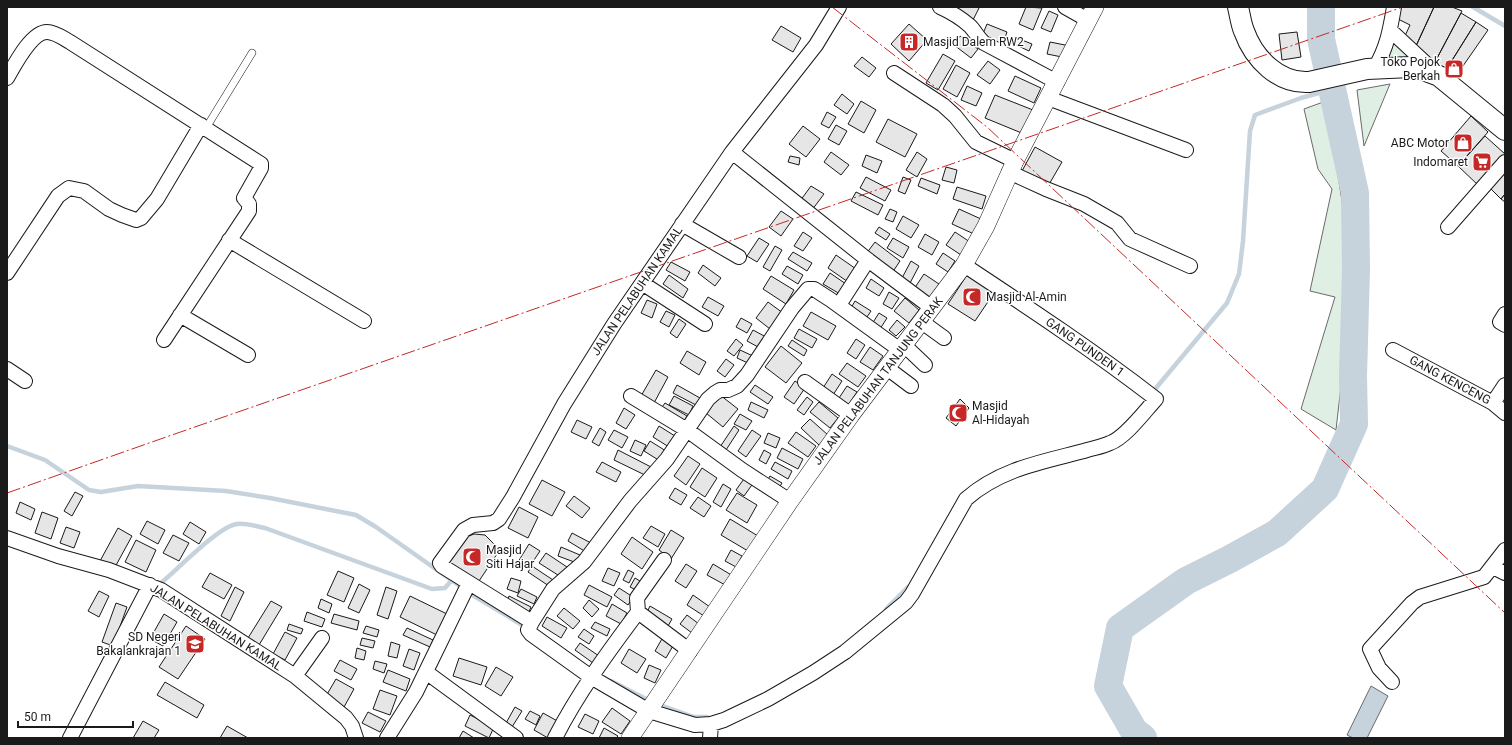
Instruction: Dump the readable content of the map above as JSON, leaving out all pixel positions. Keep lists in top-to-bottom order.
{
  "streets": {
    "street": [
      "JALAN PELABUHAN KAMAL",
      "GANG PUNDEN 1",
      "GANG KENCENG",
      "JALAN PELABUHAN TANJUNG PERAK"
    ]
  },
  "crossings": [
    ["GANG PUNDEN 1", "JALAN PELABUHAN TANJUNG PERAK"]
  ],
  "places": {
    "building": ["Masjid Dalem RW2"],
    "shop": ["Toko Pojok Berkah", "ABC Motor"],
    "supermarket": ["Indomaret"],
    "mosque": ["Masjid Al-Amin", "Masjid Al-Hidayah", "Masjid Siti Hajar"],
    "school or university": ["SD Negeri Bakalankrajan 1"]
  },
  "scale_bar": "50 m"
}
